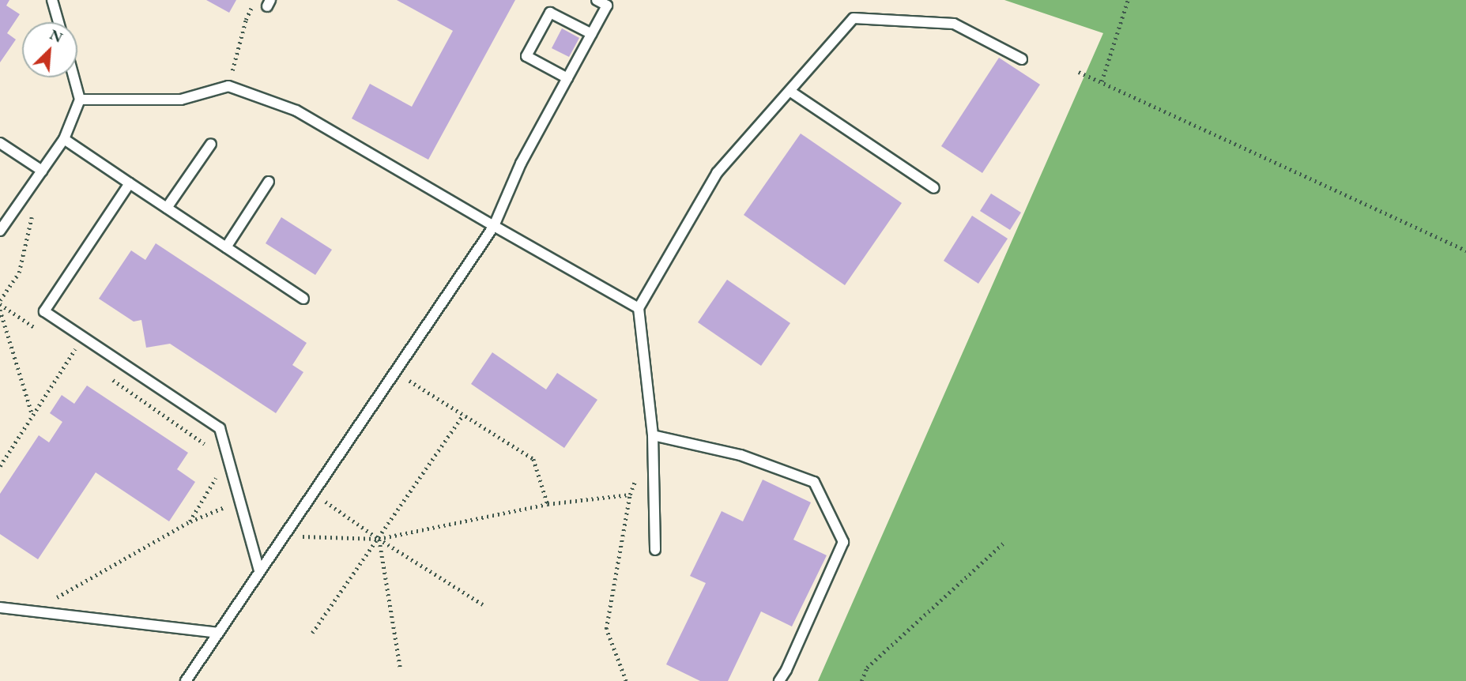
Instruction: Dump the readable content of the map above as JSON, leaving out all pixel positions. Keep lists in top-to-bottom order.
{
  "north": "top right"
}
